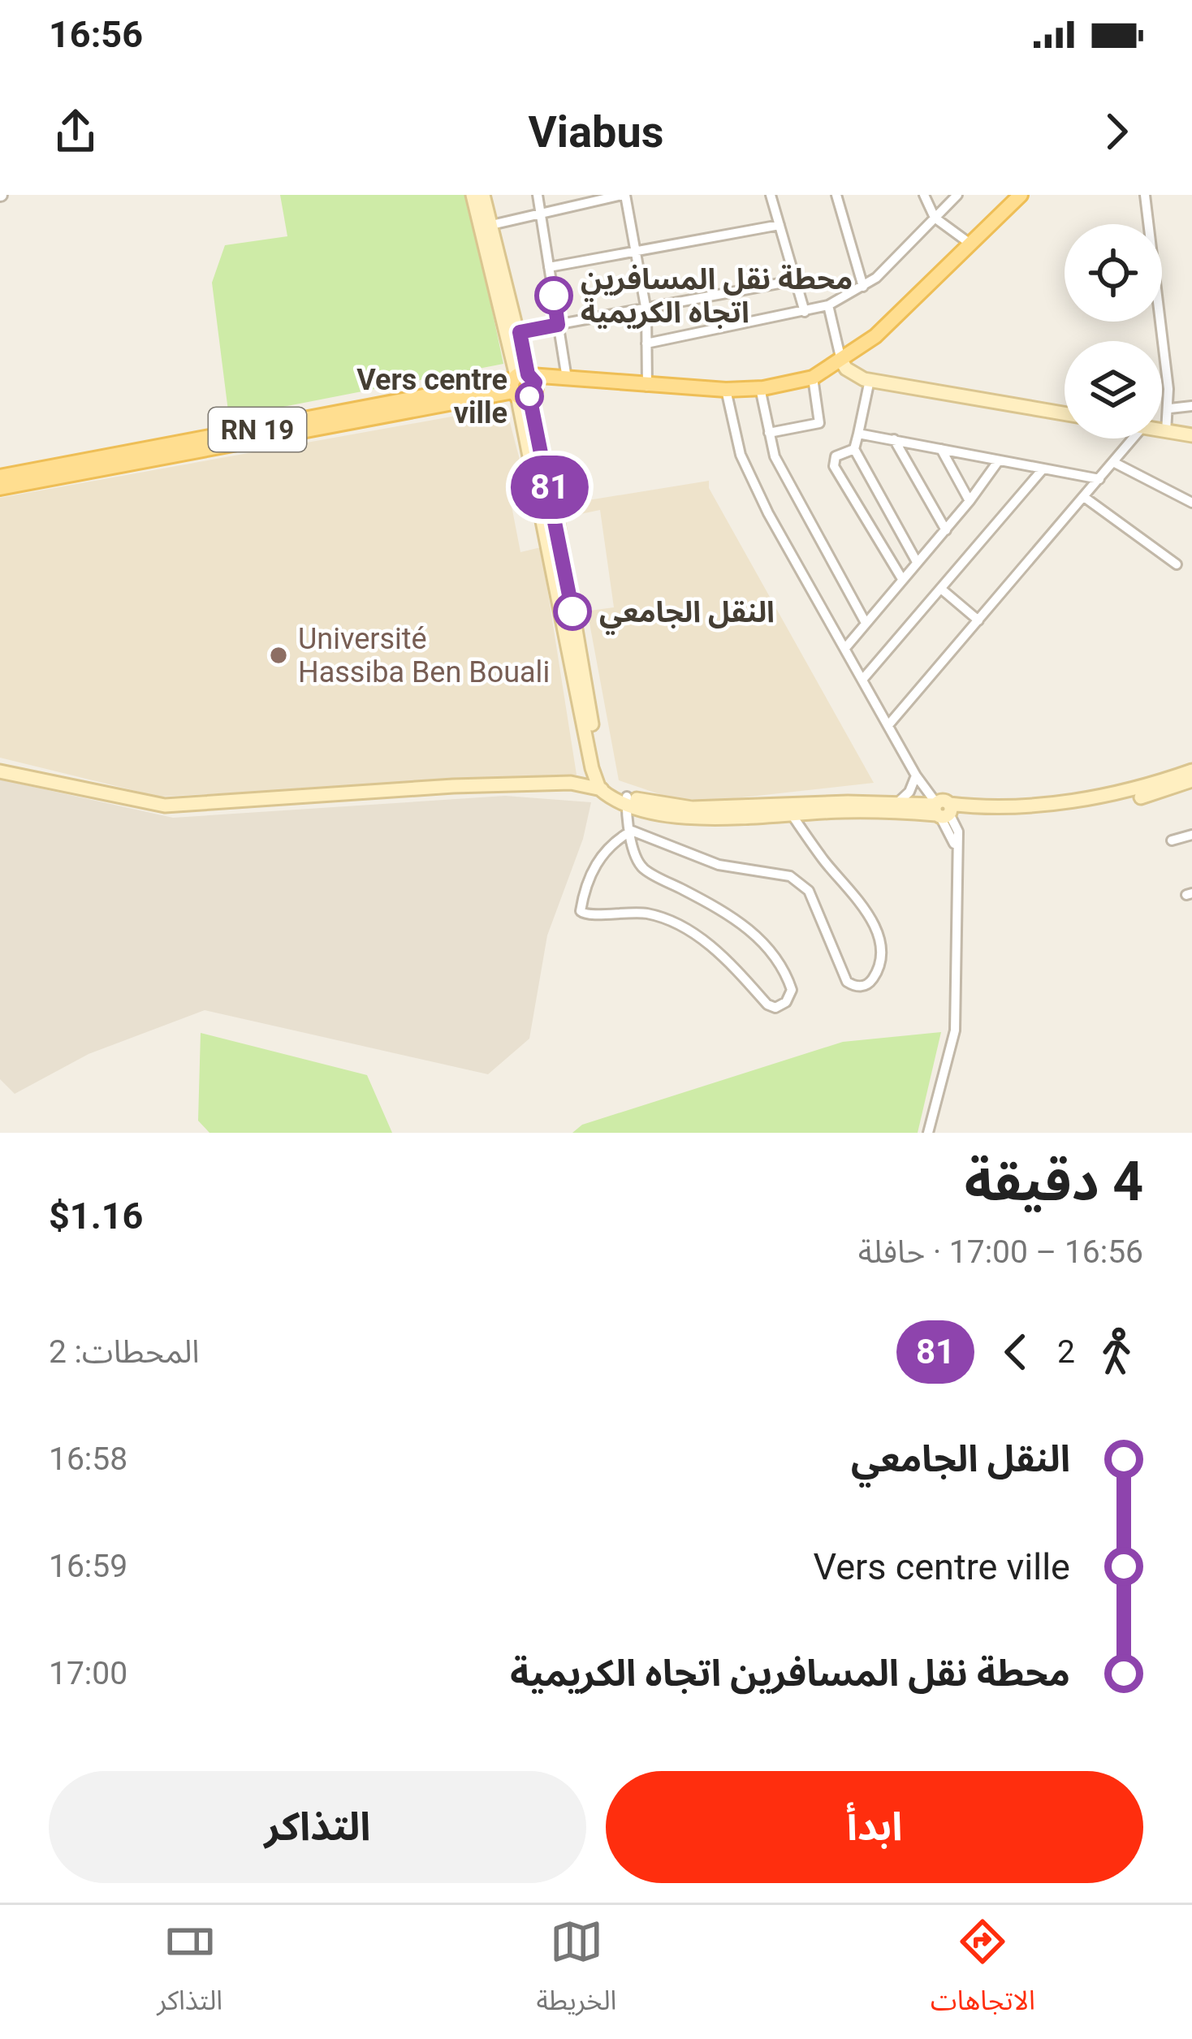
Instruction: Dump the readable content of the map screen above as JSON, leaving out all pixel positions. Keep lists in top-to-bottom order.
{
  "streets": {
    "main road": ["RN 19"]
  },
  "places": [
    "محطة نقل المسافرين اتجاه الكريمية",
    "Vers centre ville",
    "النقل الجامعي",
    "Université Hassiba Ben Bouali"
  ],
  "lines": ["bus line 81"],
  "page": {
    "status": "16:56",
    "header": "Viabus",
    "on_map": "81",
    "heading": ["4 دقيقة", "16:56 – 17:00 · حافلة", "$1.16"],
    "legs": ["2", "81", "المحطات: 2"],
    "list": [
      {
        "name": "النقل الجامعي",
        "value": "16:58"
      },
      {
        "name": "Vers centre ville",
        "value": "16:59"
      },
      {
        "name": "محطة نقل المسافرين اتجاه الكريمية",
        "value": "17:00"
      }
    ],
    "buttons": ["ابدأ", "التذاكر"],
    "tabs": ["الاتجاهات", "الخريطة", "التذاكر"]
  }
}
